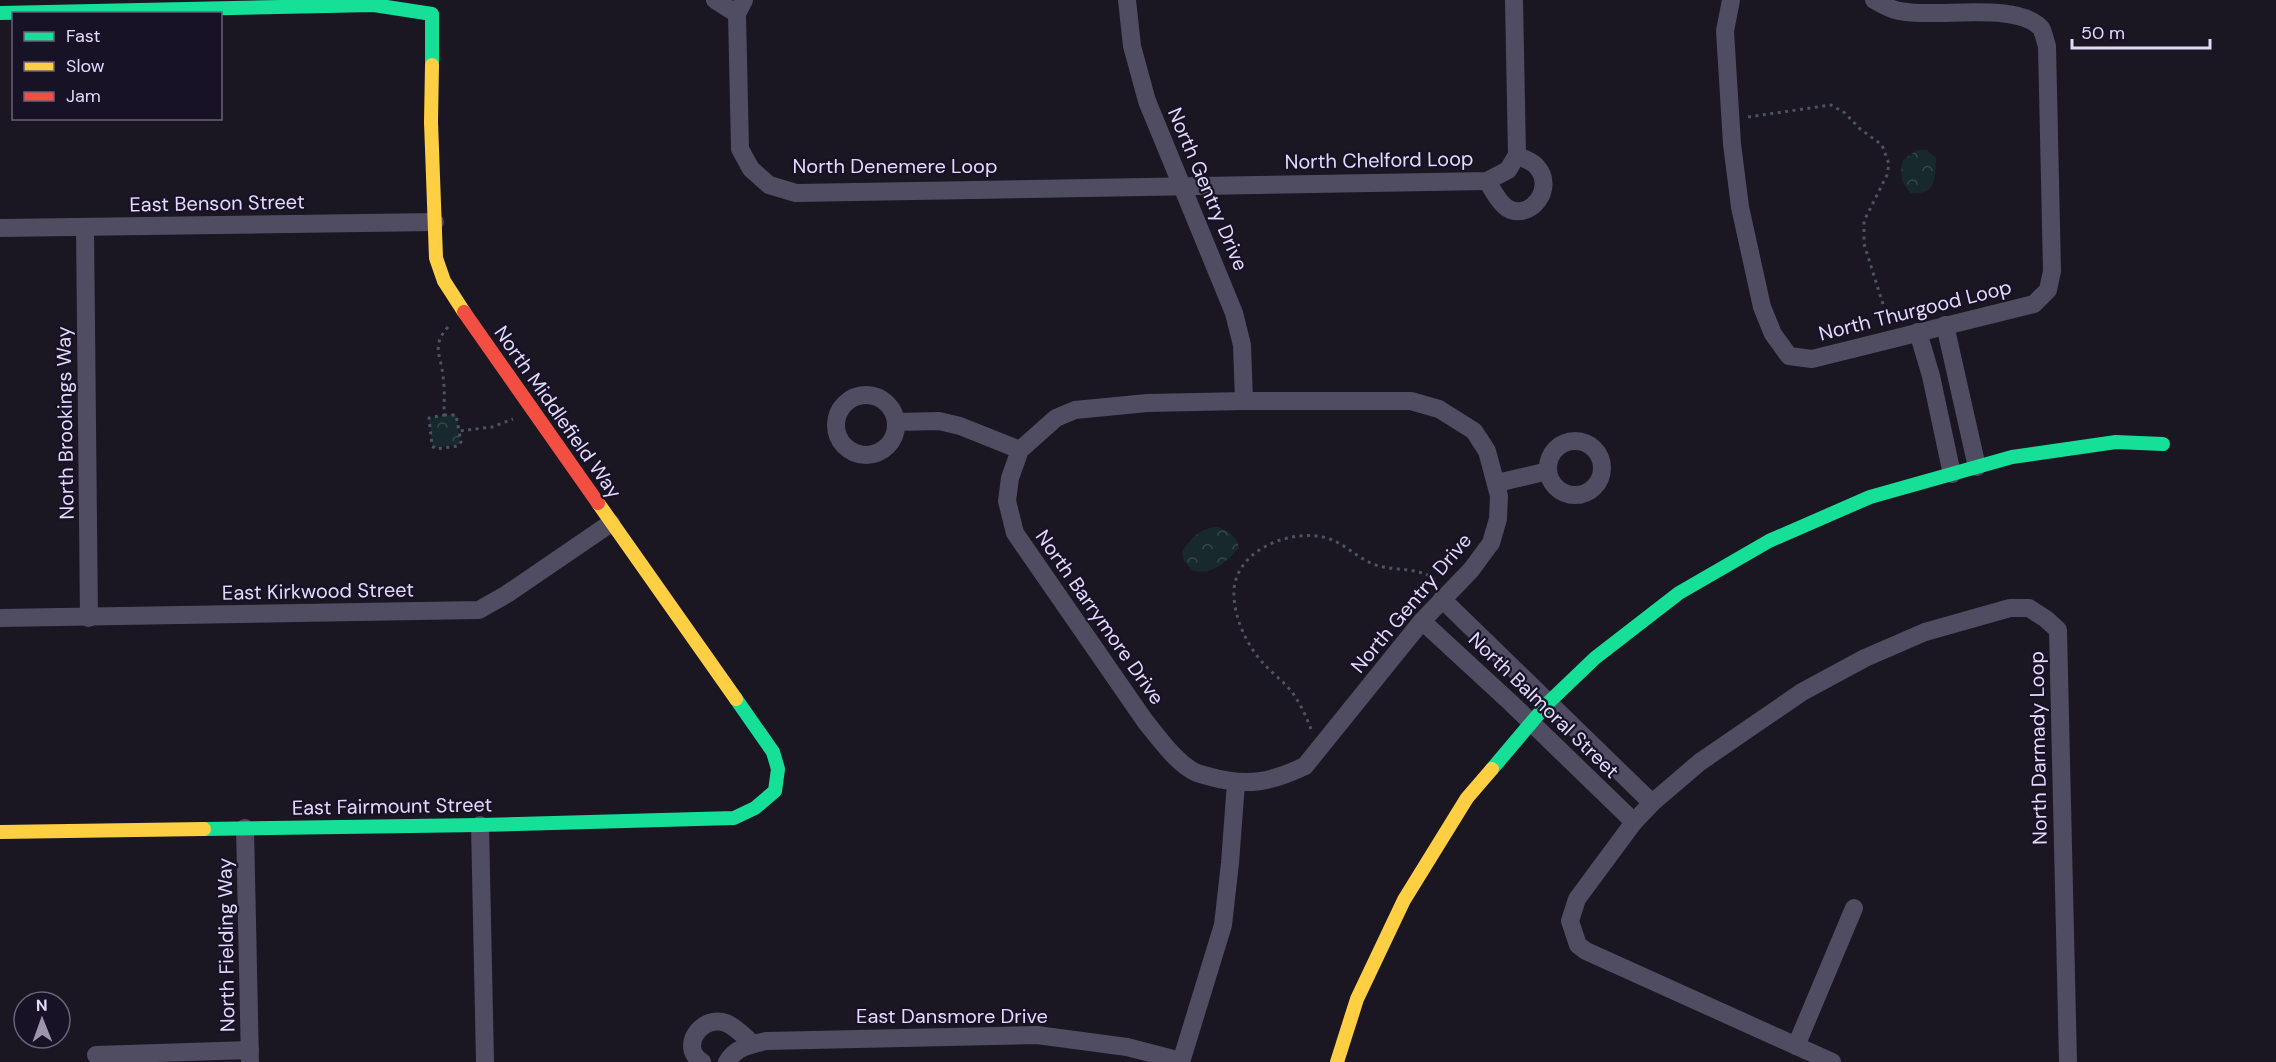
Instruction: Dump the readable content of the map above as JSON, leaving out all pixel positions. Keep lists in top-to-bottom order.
{
  "streets": {
    "street": [
      "North Chelford Loop",
      "North Denemere Loop",
      "North Gentry Drive",
      "East Benson Street",
      "North Thurgood Loop",
      "North Middlefield Way",
      "North Brookings Way",
      "East Kirkwood Street",
      "North Barrymore Drive",
      "North Balmoral Street",
      "North Darmady Loop",
      "East Fairmount Street",
      "North Fielding Way",
      "East Dansmore Drive"
    ]
  },
  "crossings": [
    ["North Chelford Loop", "North Denemere Loop"],
    ["North Chelford Loop", "North Gentry Drive"],
    ["North Denemere Loop", "North Gentry Drive"],
    ["North Gentry Drive", "North Barrymore Drive"],
    ["North Gentry Drive", "North Balmoral Street"],
    ["East Benson Street", "North Middlefield Way"],
    ["East Benson Street", "North Brookings Way"],
    ["North Middlefield Way", "East Kirkwood Street"],
    ["North Middlefield Way", "East Fairmount Street"],
    ["North Brookings Way", "East Kirkwood Street"],
    ["North Balmoral Street", "North Darmady Loop"],
    ["East Fairmount Street", "North Fielding Way"]
  ],
  "legend": ["Fast", "Slow", "Jam"],
  "scale_bar": "50 m",
  "north": "top"
}
